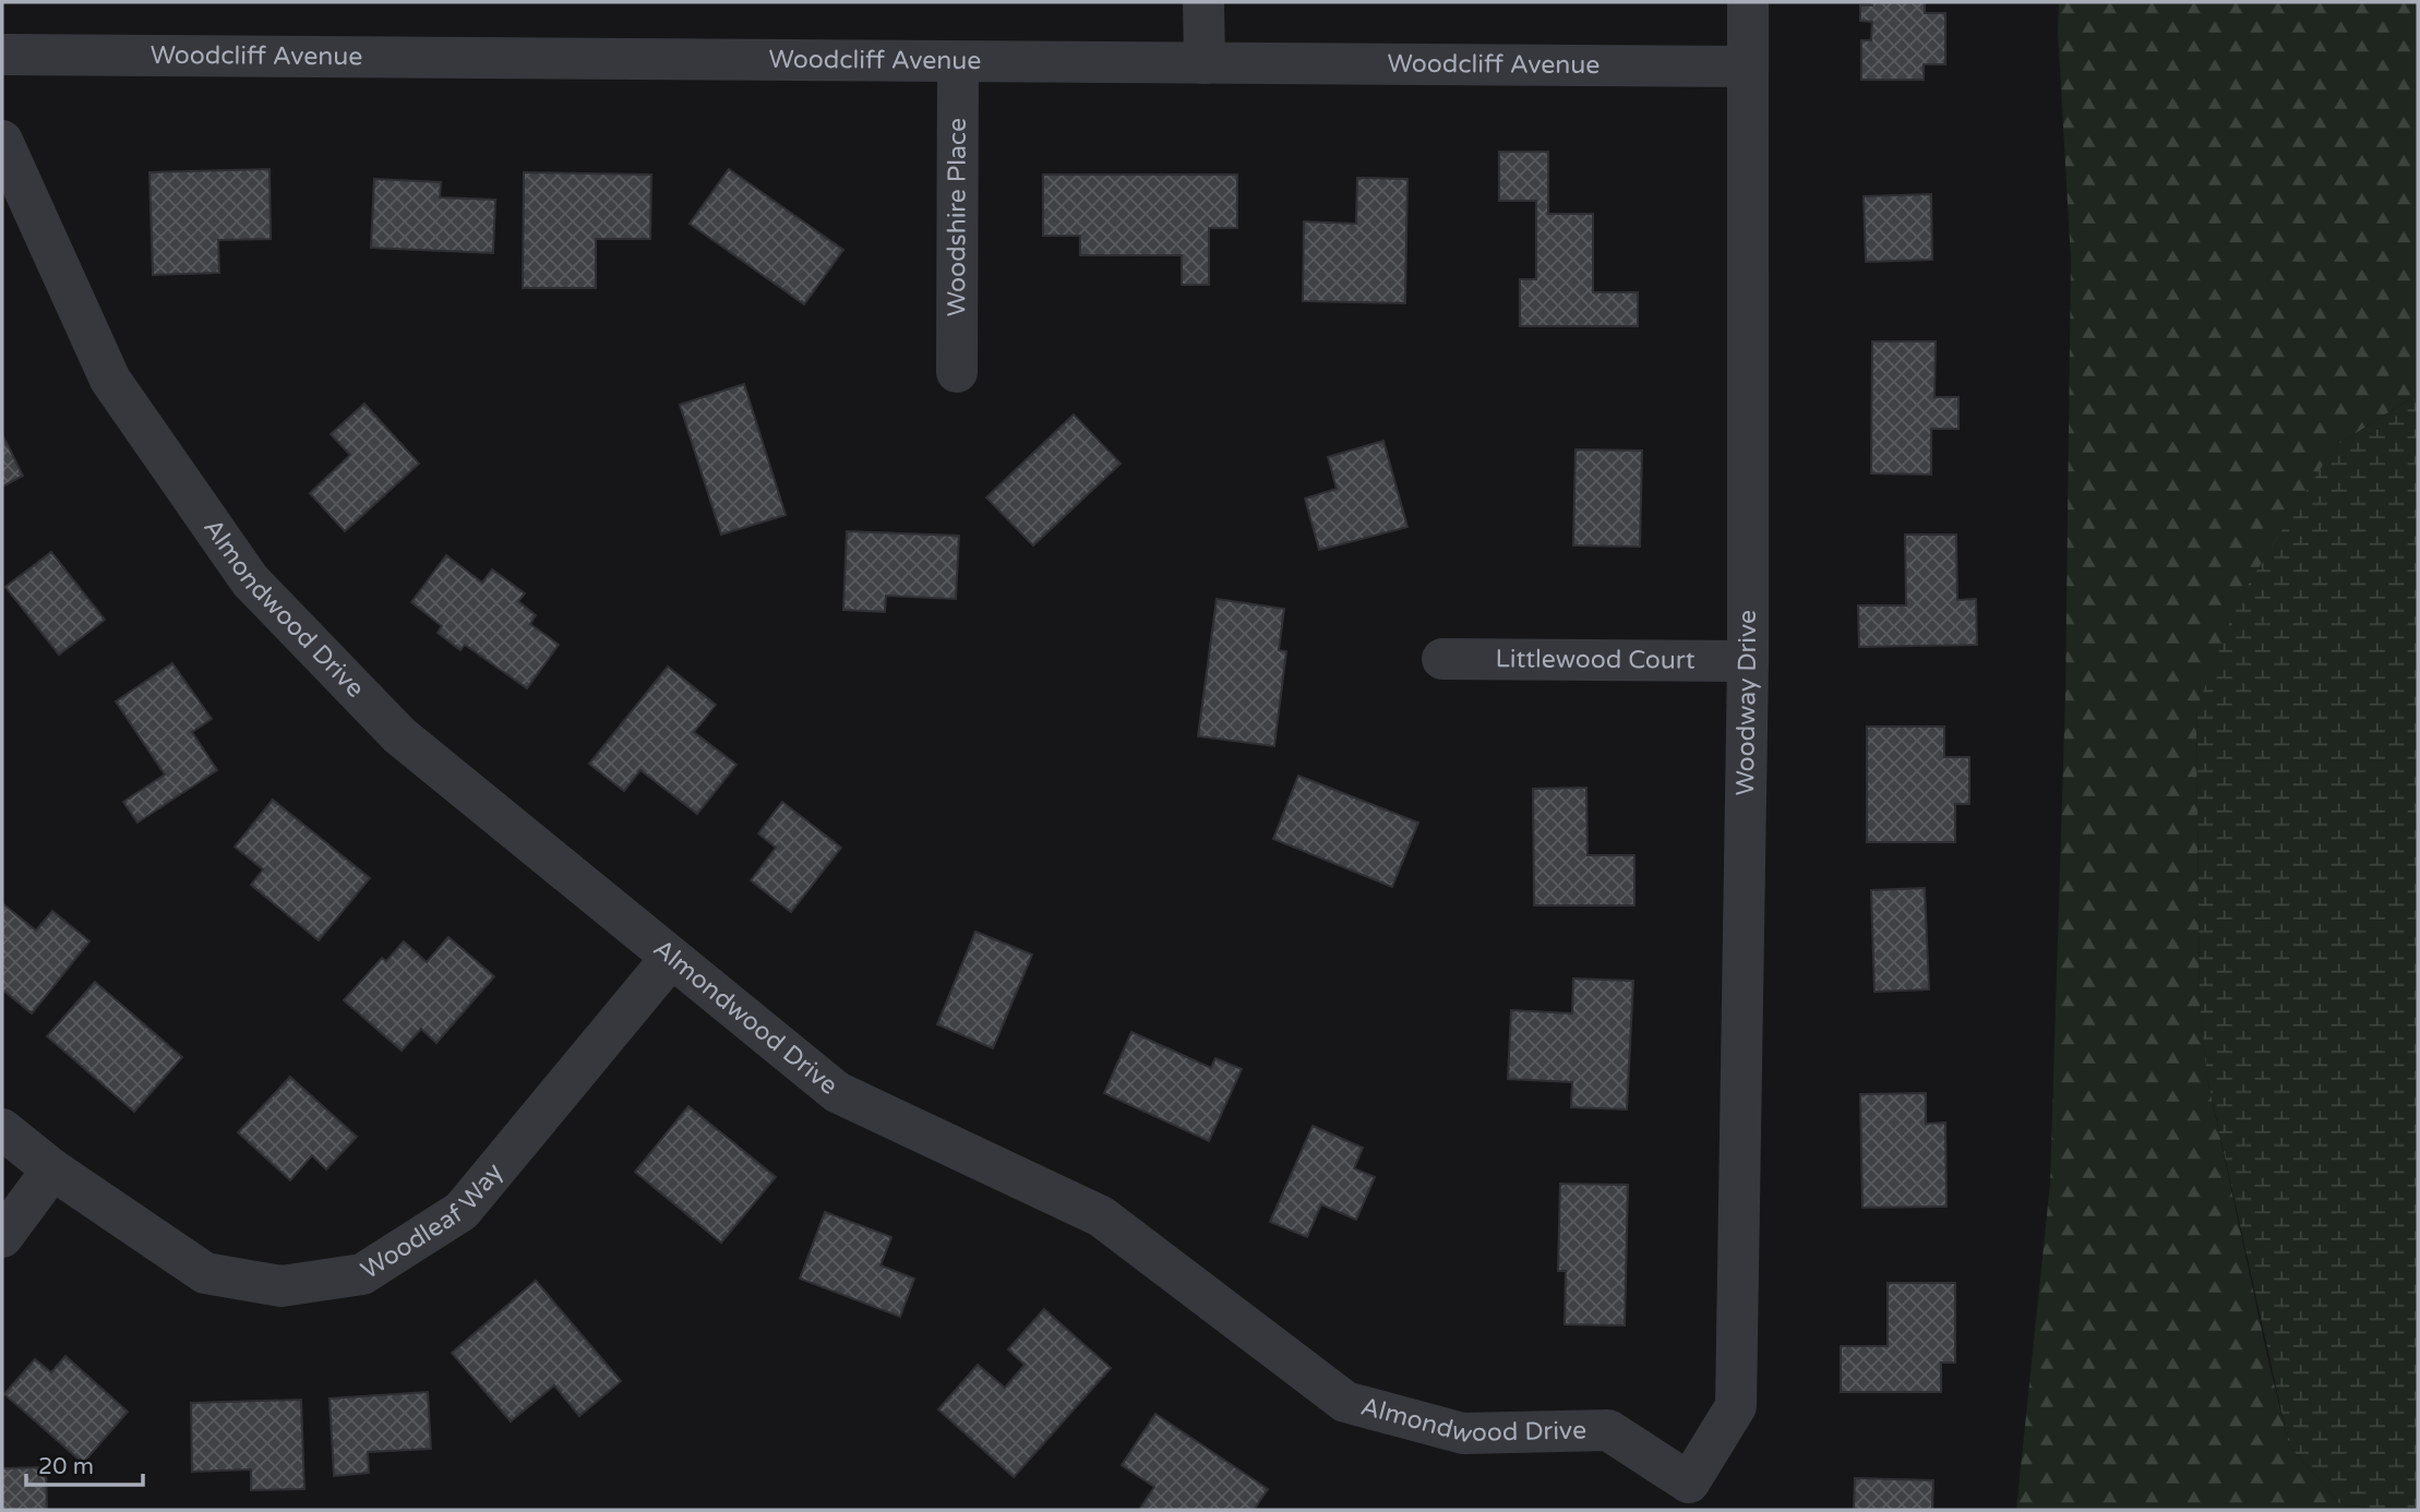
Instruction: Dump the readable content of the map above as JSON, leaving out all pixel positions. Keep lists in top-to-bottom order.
{
  "streets": {
    "street": [
      "Woodcliff Avenue",
      "Woodshire Place",
      "Almondwood Drive",
      "Littlewood Court",
      "Woodway Drive",
      "Woodleaf Way"
    ]
  },
  "crossings": [
    ["Woodcliff Avenue", "Woodshire Place"],
    ["Woodcliff Avenue", "Woodway Drive"],
    ["Almondwood Drive", "Woodway Drive"],
    ["Almondwood Drive", "Woodleaf Way"],
    ["Littlewood Court", "Woodway Drive"]
  ],
  "scale_bar": "20 m"
}
